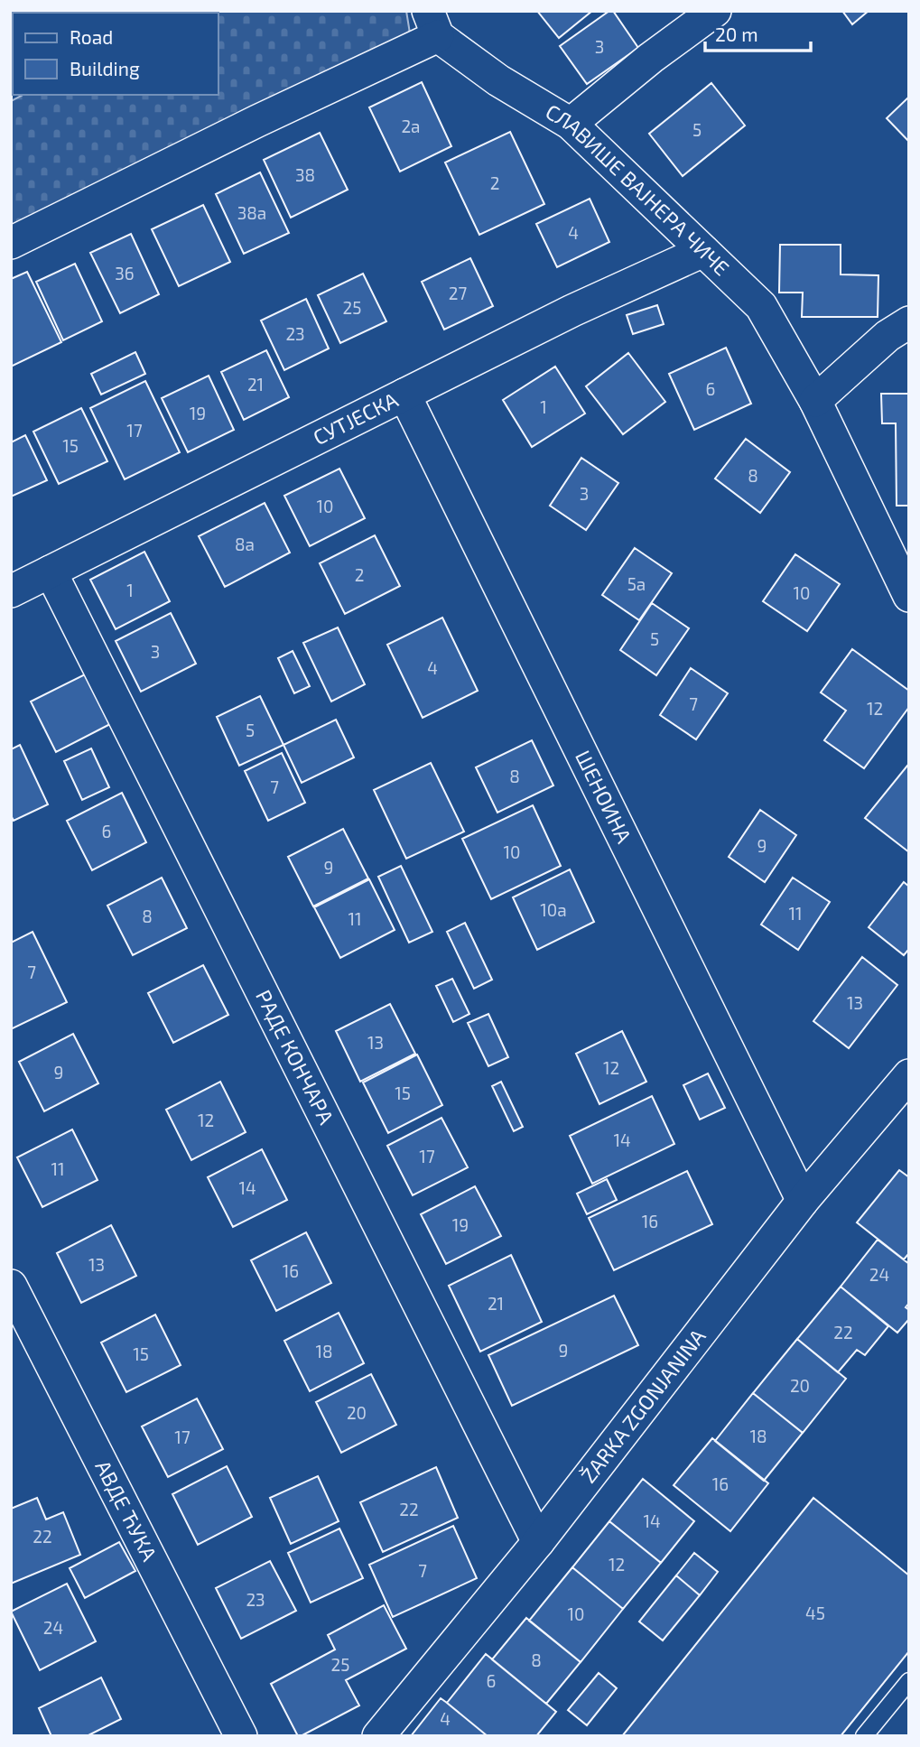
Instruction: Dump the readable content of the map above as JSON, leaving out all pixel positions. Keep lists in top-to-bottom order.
{
  "streets": {
    "street": [
      "СЛАВИШЕ ВАЈНЕРА ЧИЧЕ",
      "СУТЈЕСКА",
      "ШЕНОИНА",
      "РАДЕ КОНЧАРА",
      "ŽARKA ZGONJANINA",
      "АВДЕ ЋУКА"
    ]
  },
  "crossings": [
    ["СЛАВИШЕ ВАЈНЕРА ЧИЧЕ", "СУТЈЕСКА"],
    ["СУТЈЕСКА", "ШЕНОИНА"],
    ["СУТЈЕСКА", "РАДЕ КОНЧАРА"],
    ["ШЕНОИНА", "ŽARKA ZGONJANINA"],
    ["РАДЕ КОНЧАРА", "ŽARKA ZGONJANINA"]
  ],
  "house_numbers": [
    "3",
    "2a",
    "5",
    "38",
    "2",
    "38a",
    "4",
    "36",
    "27",
    "25",
    "23",
    "21",
    "6",
    "1",
    "19",
    "17",
    "15",
    "8",
    "3",
    "10",
    "8a",
    "2",
    "5a",
    "1",
    "10",
    "5",
    "3",
    "4",
    "7",
    "12",
    "5",
    "8",
    "7",
    "6",
    "9",
    "10",
    "9",
    "10a",
    "11",
    "8",
    "11",
    "7",
    "13",
    "13",
    "12",
    "9",
    "15",
    "12",
    "14",
    "17",
    "11",
    "14",
    "16",
    "19",
    "13",
    "16",
    "24",
    "21",
    "22",
    "9",
    "18",
    "15",
    "20",
    "20",
    "18",
    "17",
    "16",
    "22",
    "14",
    "22",
    "12",
    "7",
    "23",
    "45",
    "10",
    "24",
    "8",
    "25",
    "6",
    "4"
  ],
  "legend": ["Road", "Building"],
  "scale_bar": "20 m"
}
